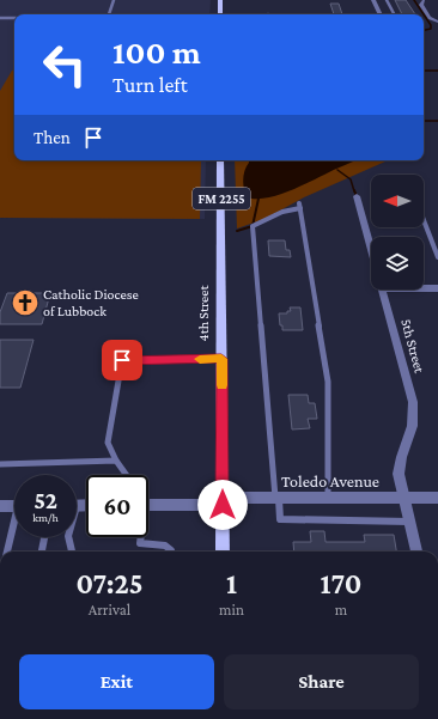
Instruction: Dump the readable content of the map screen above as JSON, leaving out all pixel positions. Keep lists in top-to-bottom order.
{
  "streets": {
    "main road": ["FM 2255", "4th Street"],
    "street": ["5th Street", "Toledo Avenue"]
  },
  "crossings": [
    ["4th Street", "Toledo Avenue"],
    ["5th Street", "Toledo Avenue"]
  ],
  "places": {
    "church": ["Catholic Diocese of Lubbock"]
  },
  "north": "left",
  "page": {
    "turn": ["100 m", "Turn left"],
    "then": "Then",
    "speed": "52 km/h",
    "limit": "60",
    "eta": [
      "07:25",
      "Arrival",
      "1",
      "min",
      "170",
      "m"
    ],
    "buttons": ["Exit", "Share"]
  }
}
